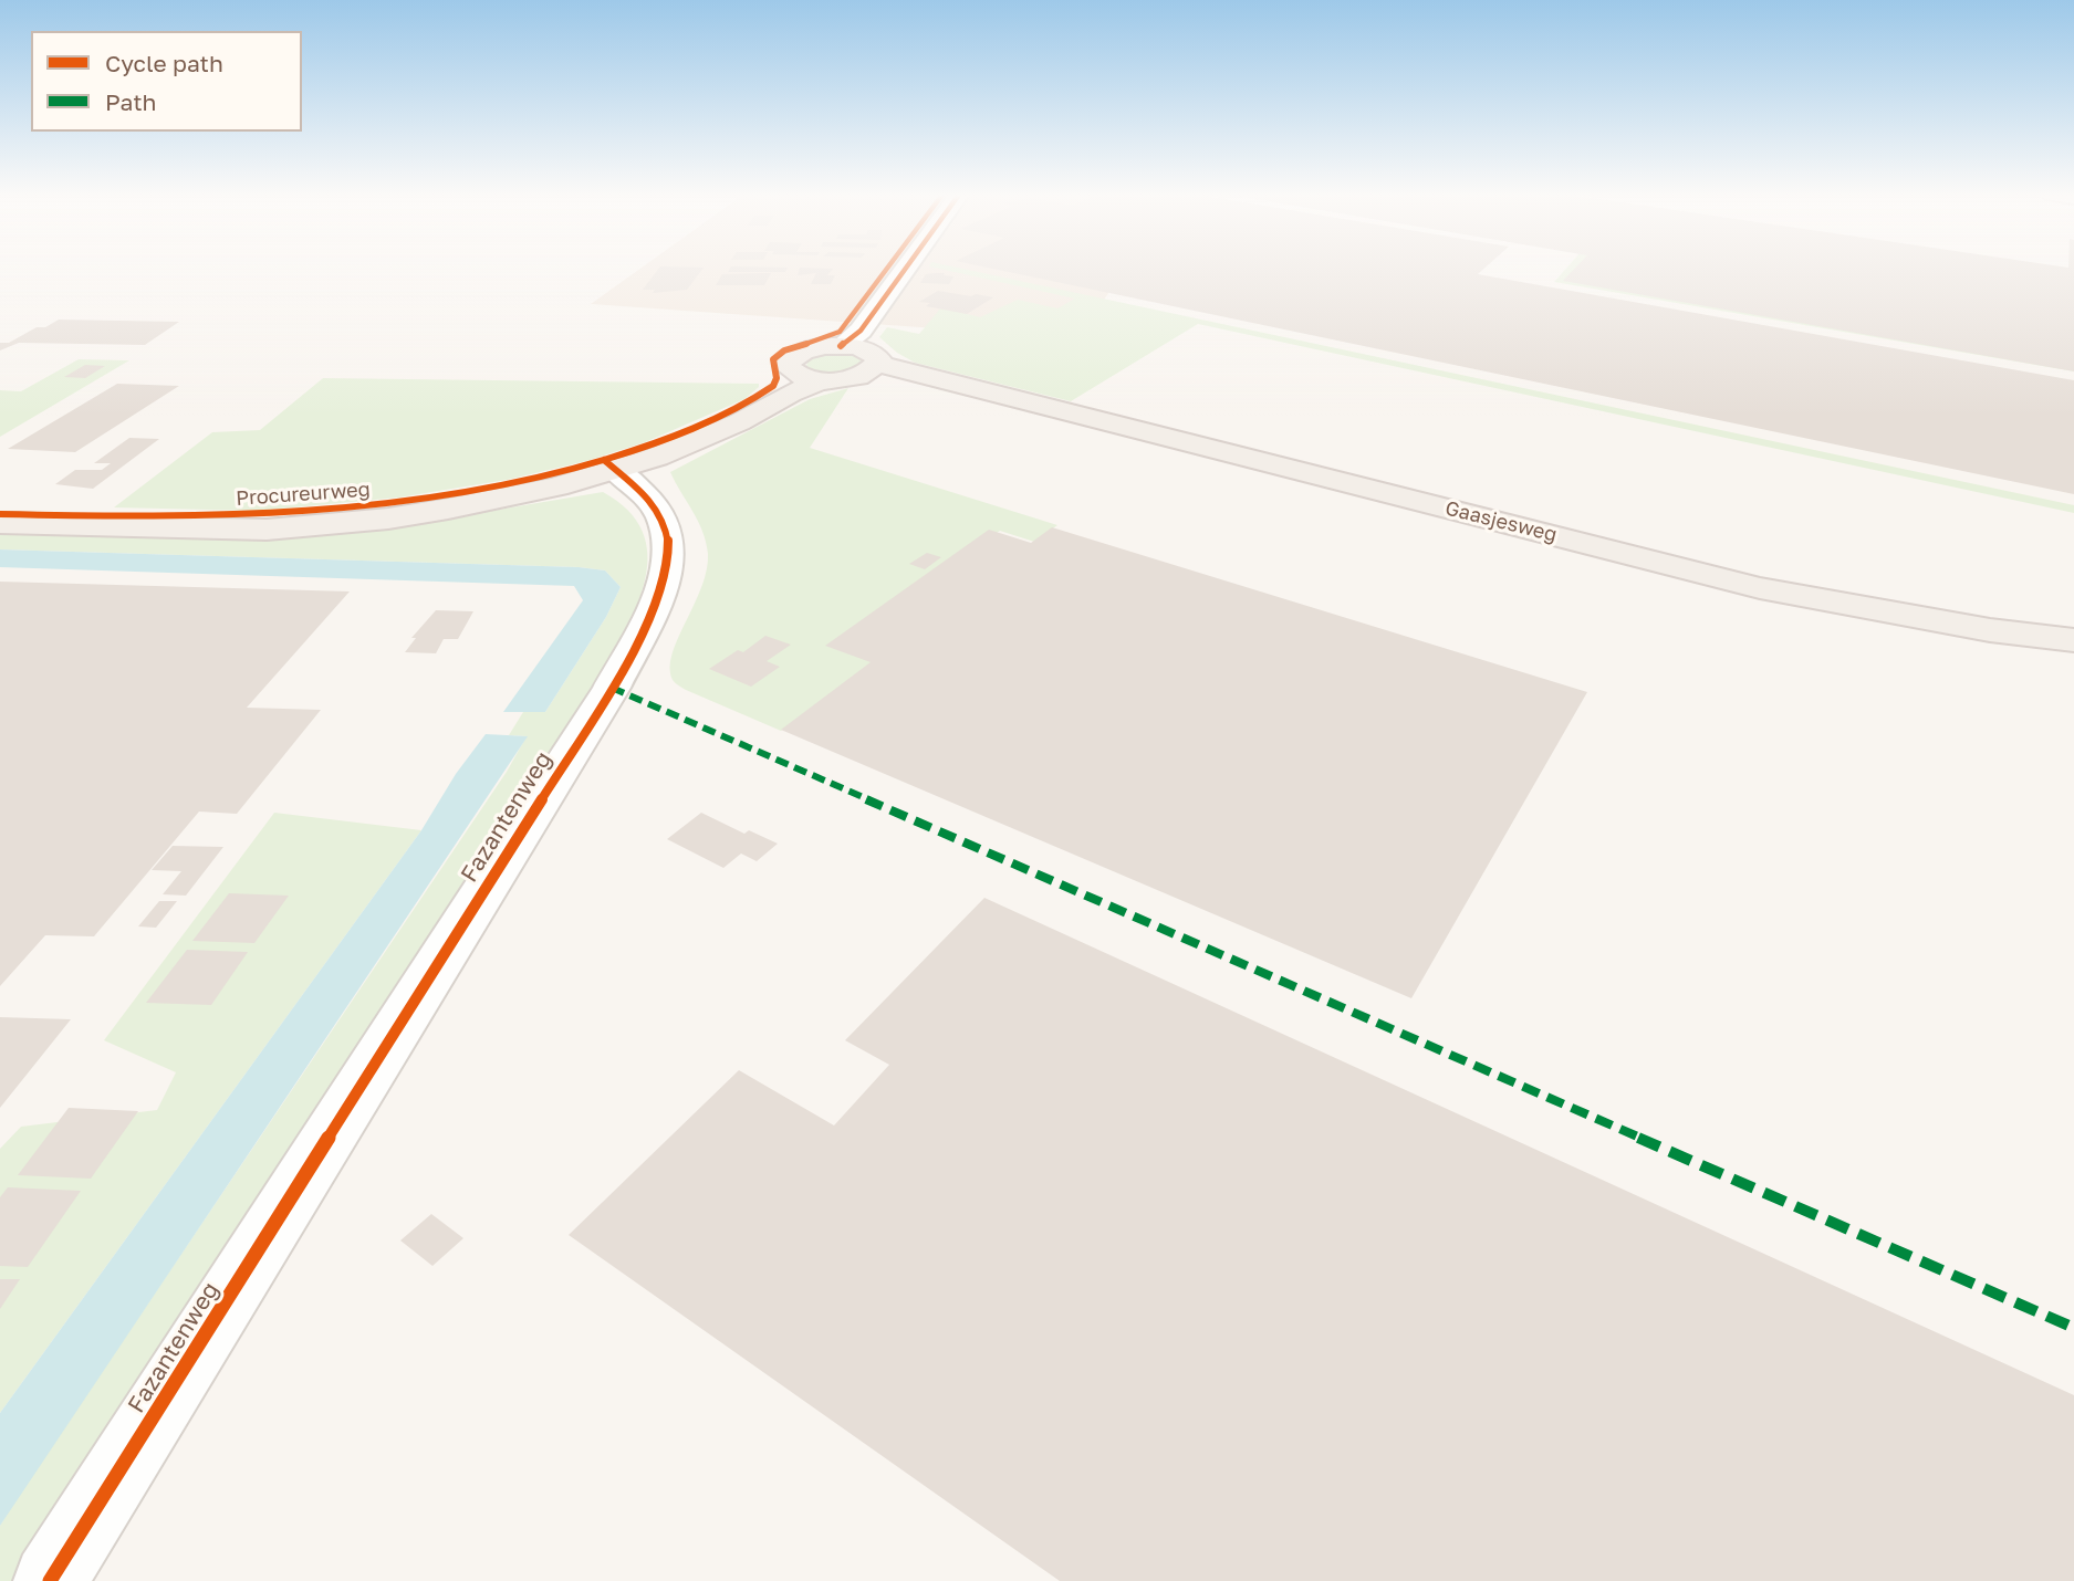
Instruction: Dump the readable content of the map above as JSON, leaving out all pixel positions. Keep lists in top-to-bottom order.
{
  "streets": {
    "main road": ["Procureurweg", "Gaasjesweg"],
    "street": ["Fazantenweg"]
  },
  "crossings": [
    ["Procureurweg", "Fazantenweg"]
  ],
  "legend": ["Cycle path", "Path"]
}
